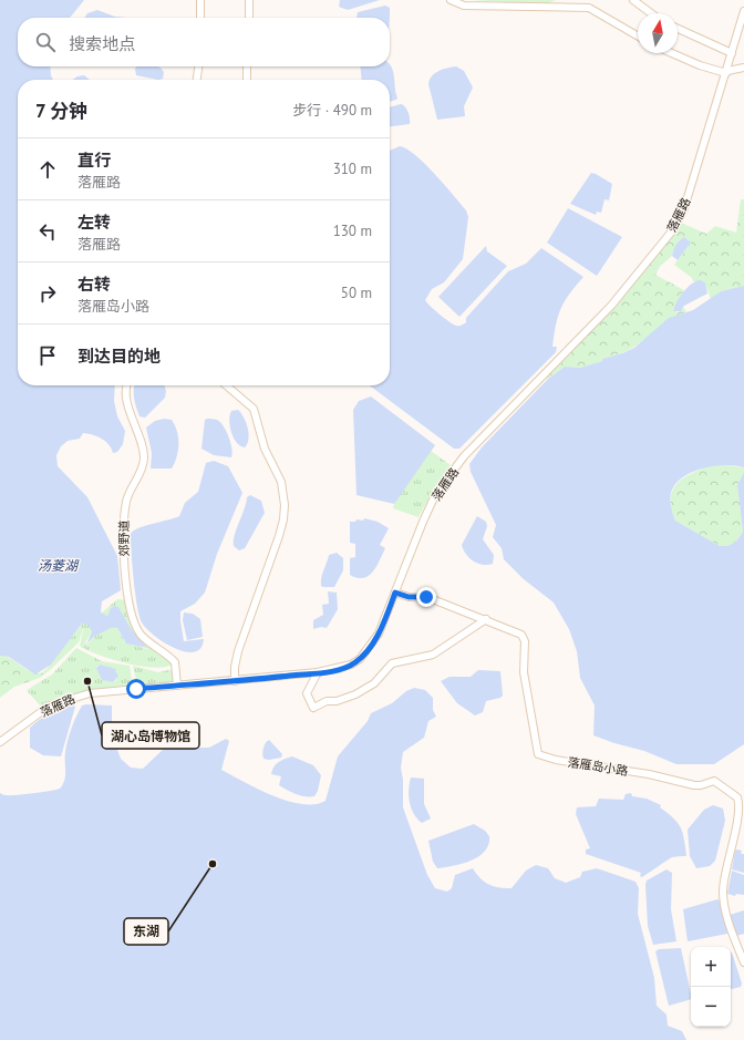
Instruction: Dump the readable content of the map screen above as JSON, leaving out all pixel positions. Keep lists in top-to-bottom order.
{
  "streets": {
    "street": ["落雁路", "郊野道", "落雁岛小路"]
  },
  "crossings": [
    ["落雁路", "郊野道"],
    ["落雁路", "落雁岛小路"]
  ],
  "water": ["汤菱湖"],
  "places": ["湖心岛博物馆", "东湖"],
  "north": "top",
  "page": {
    "search": "搜索地点",
    "heading": ["7 分钟", "步行 · 490 m"],
    "list": [
      ["直行", "落雁路", "310 m"],
      ["左转", "落雁路", "130 m"],
      ["右转", "落雁岛小路", "50 m"],
      "到达目的地"
    ],
    "map_buttons": ["+", "−"]
  }
}
